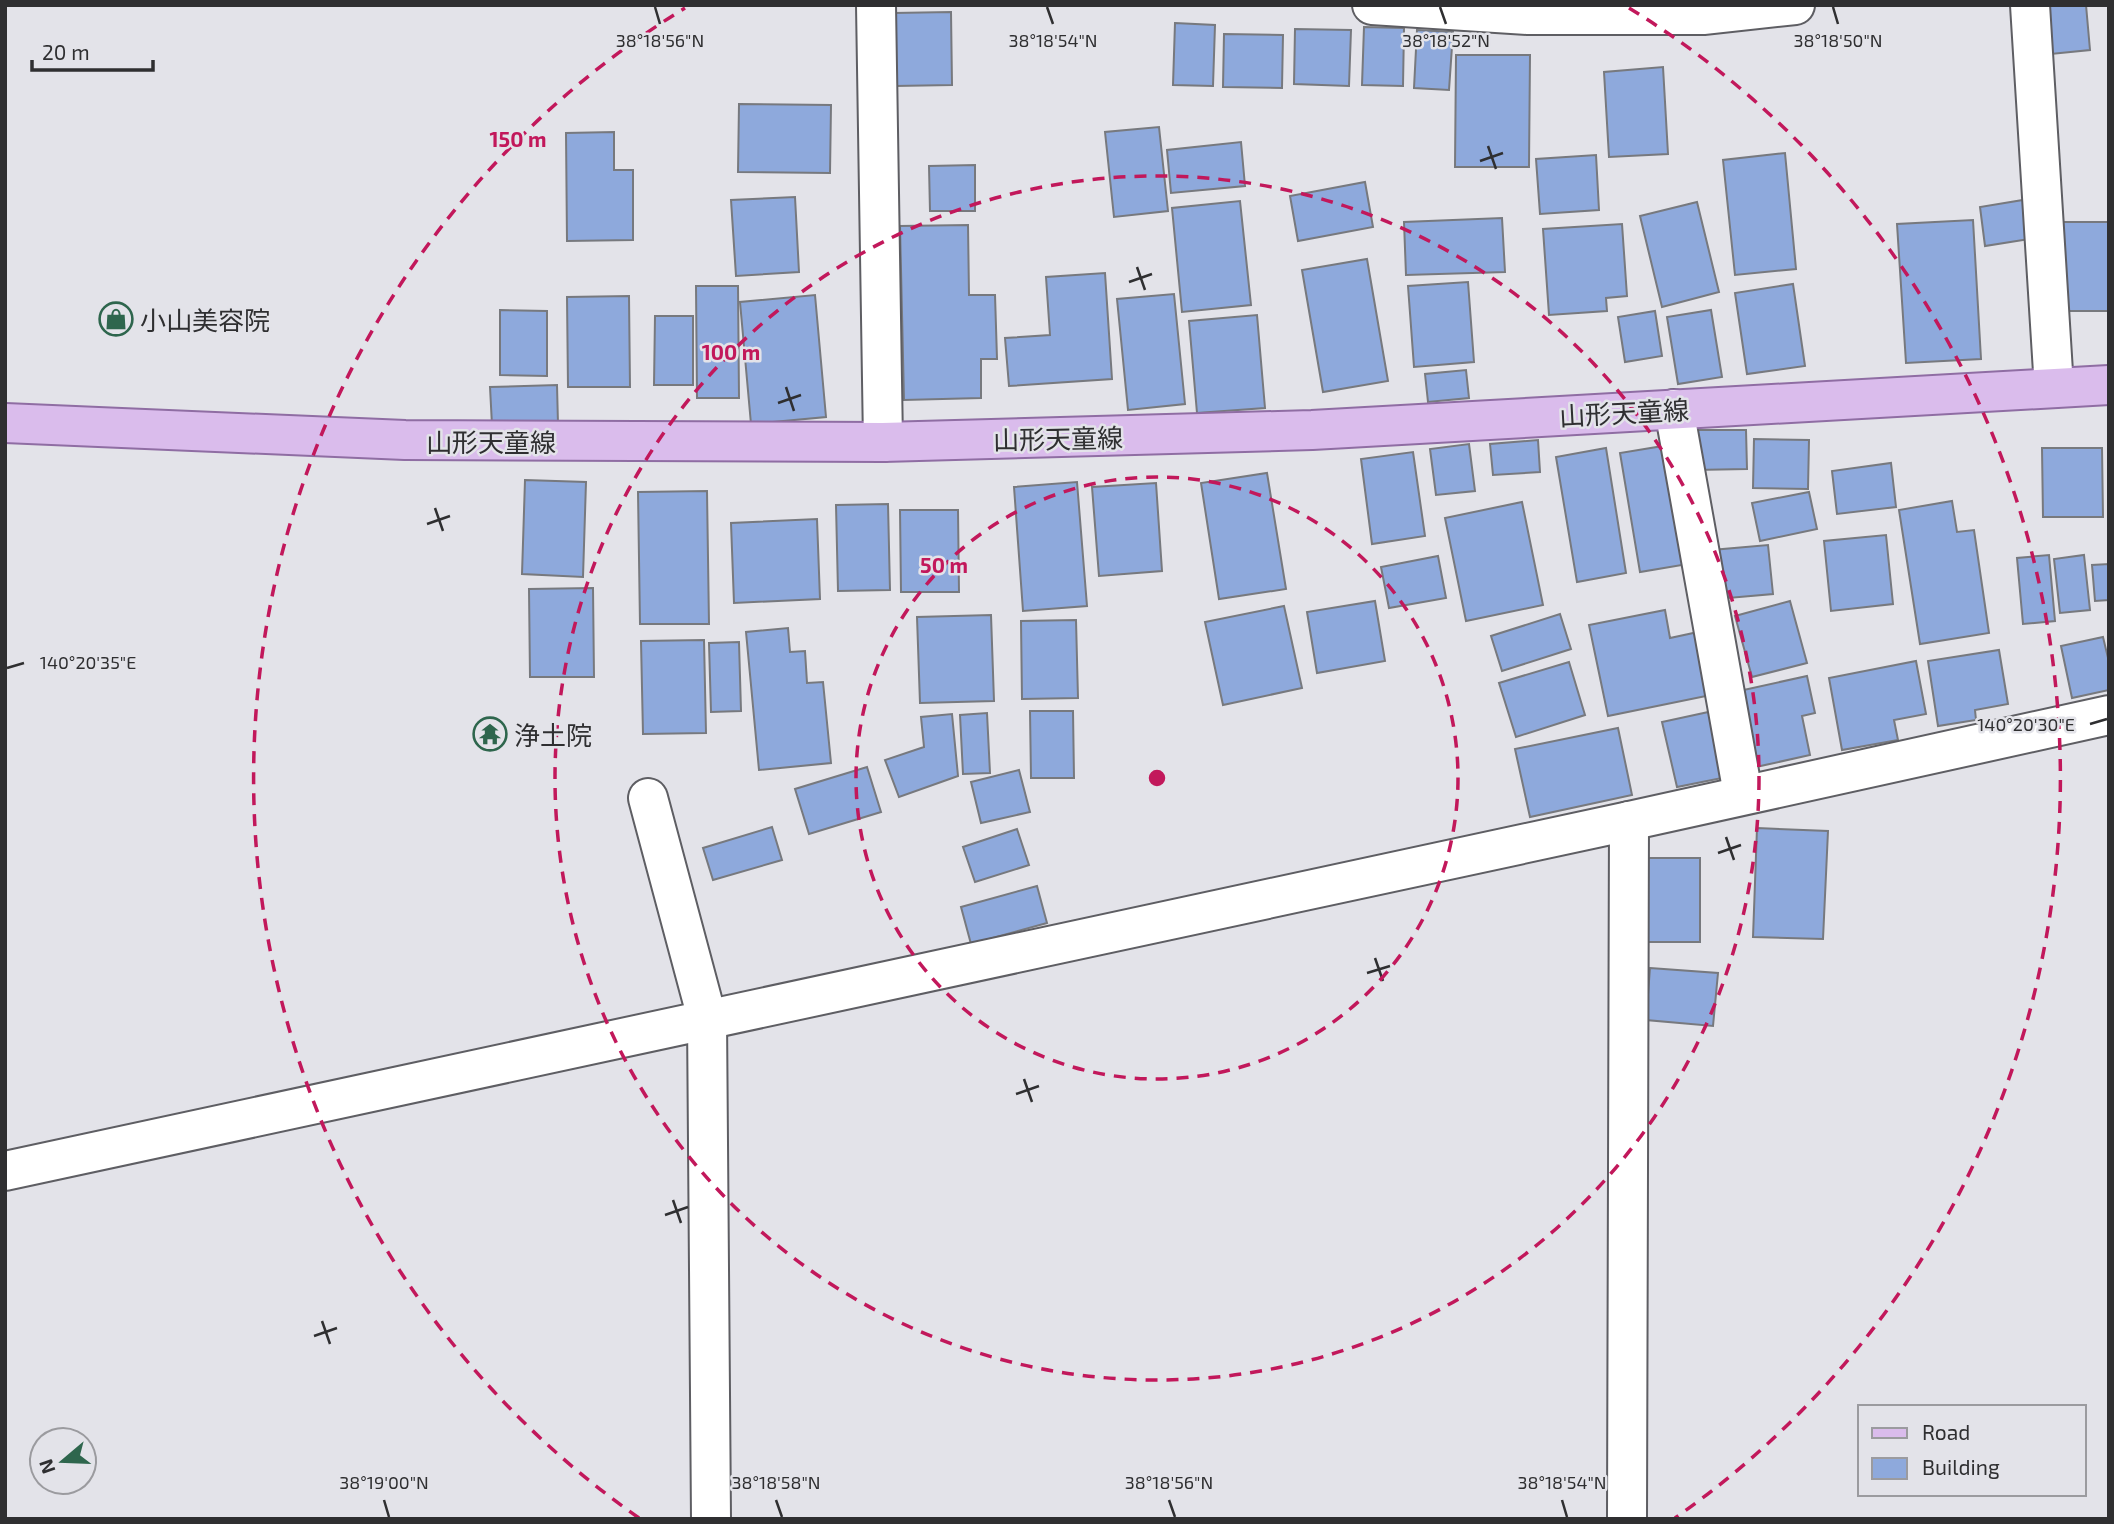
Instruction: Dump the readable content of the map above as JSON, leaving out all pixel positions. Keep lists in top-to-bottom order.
{
  "streets": {
    "main road": ["山形天童線"]
  },
  "places": {
    "shop": ["小山美容院"],
    "temple": ["浄土院"]
  },
  "legend": ["Road", "Building"],
  "scale_bar": "20 m",
  "north": "left",
  "coordinates": [
    "38°18'50\"N",
    "38°18'56\"N",
    "38°18'54\"N",
    "38°18'52\"N",
    "140°20'35\"E",
    "140°20'30\"E",
    "38°19'00\"N",
    "38°18'58\"N"
  ],
  "rings": ["150 m", "100 m", "50 m"]
}
